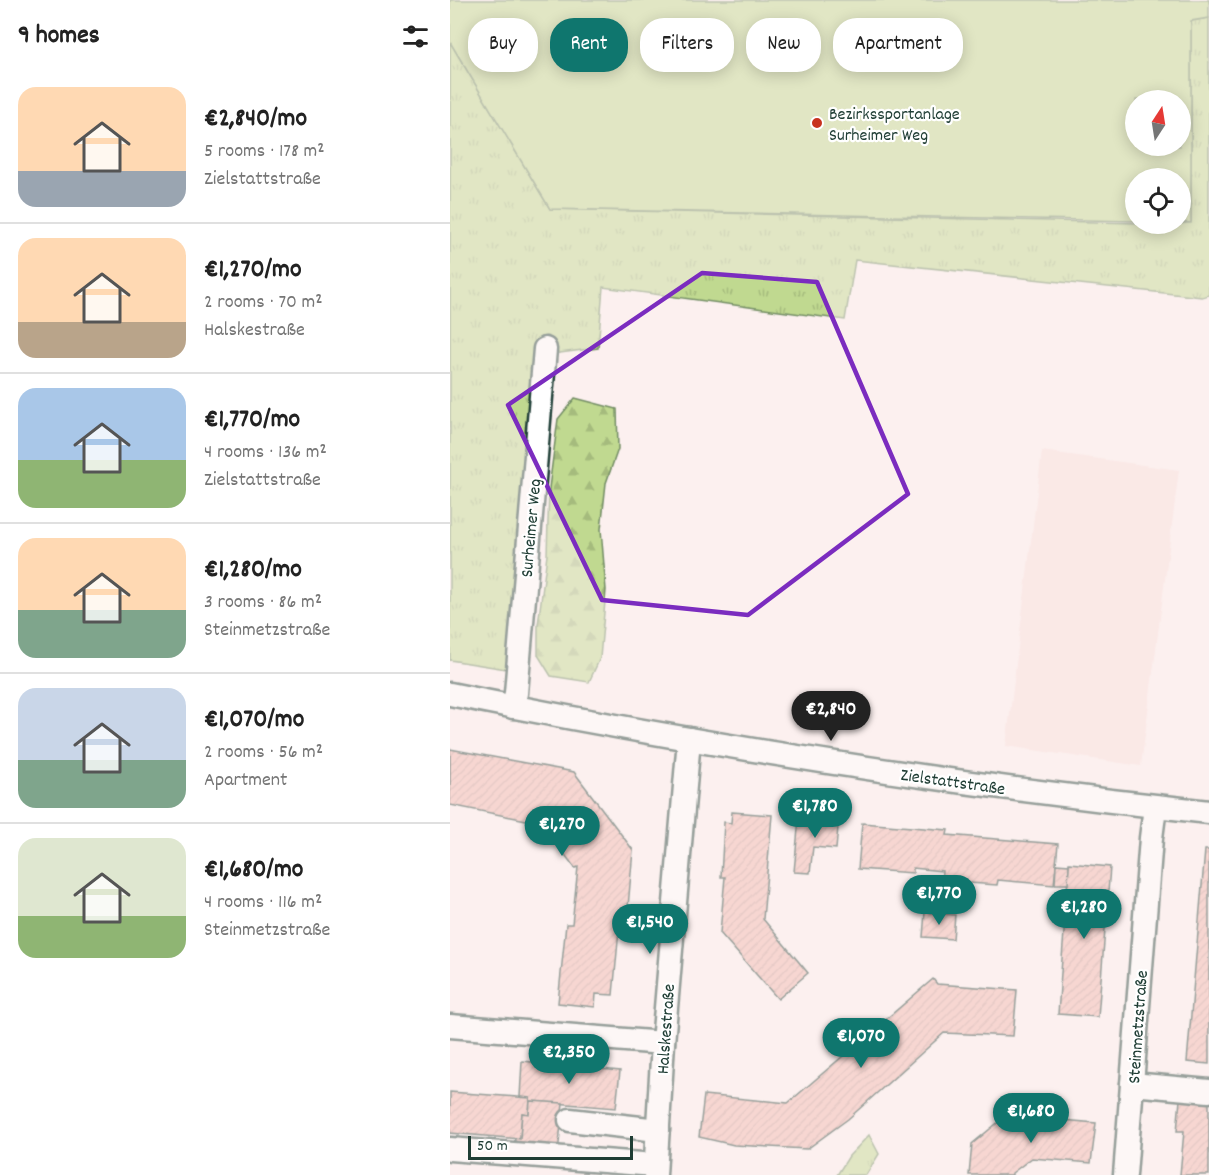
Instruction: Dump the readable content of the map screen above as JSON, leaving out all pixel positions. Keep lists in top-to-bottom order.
{
  "streets": {
    "street": [
      "Surheimer Weg",
      "Zielstattstraße",
      "Steinmetzstraße",
      "Halskestraße"
    ]
  },
  "crossings": [
    ["Surheimer Weg", "Zielstattstraße"],
    ["Zielstattstraße", "Steinmetzstraße"],
    ["Zielstattstraße", "Halskestraße"]
  ],
  "places": ["Bezirkssportanlage Surheimer Weg"],
  "scale_bar": "50 m",
  "north": "top",
  "page": {
    "heading": "9 homes",
    "chip": [
      "Buy",
      "Rent",
      "Filters",
      "New",
      "Apartment"
    ],
    "list": [
      {
        "name": "€2,840/mo",
        "note": "5 rooms · 178 m² · Zielstattstraße"
      },
      {
        "name": "€1,270/mo",
        "note": "2 rooms · 70 m² · Halskestraße"
      },
      {
        "name": "€1,770/mo",
        "note": "4 rooms · 136 m² · Zielstattstraße"
      },
      {
        "name": "€1,280/mo",
        "note": "3 rooms · 86 m² · Steinmetzstraße"
      },
      {
        "name": "€1,070/mo",
        "note": "2 rooms · 56 m² · Apartment"
      },
      {
        "name": "€1,680/mo",
        "note": "4 rooms · 116 m² · Steinmetzstraße"
      }
    ],
    "price": [
      "€2,840",
      "€1,780",
      "€1,270",
      "€1,770",
      "€1,280",
      "€1,540",
      "€1,070",
      "€2,350",
      "€1,680"
    ],
    "scale": "50 m"
  }
}
